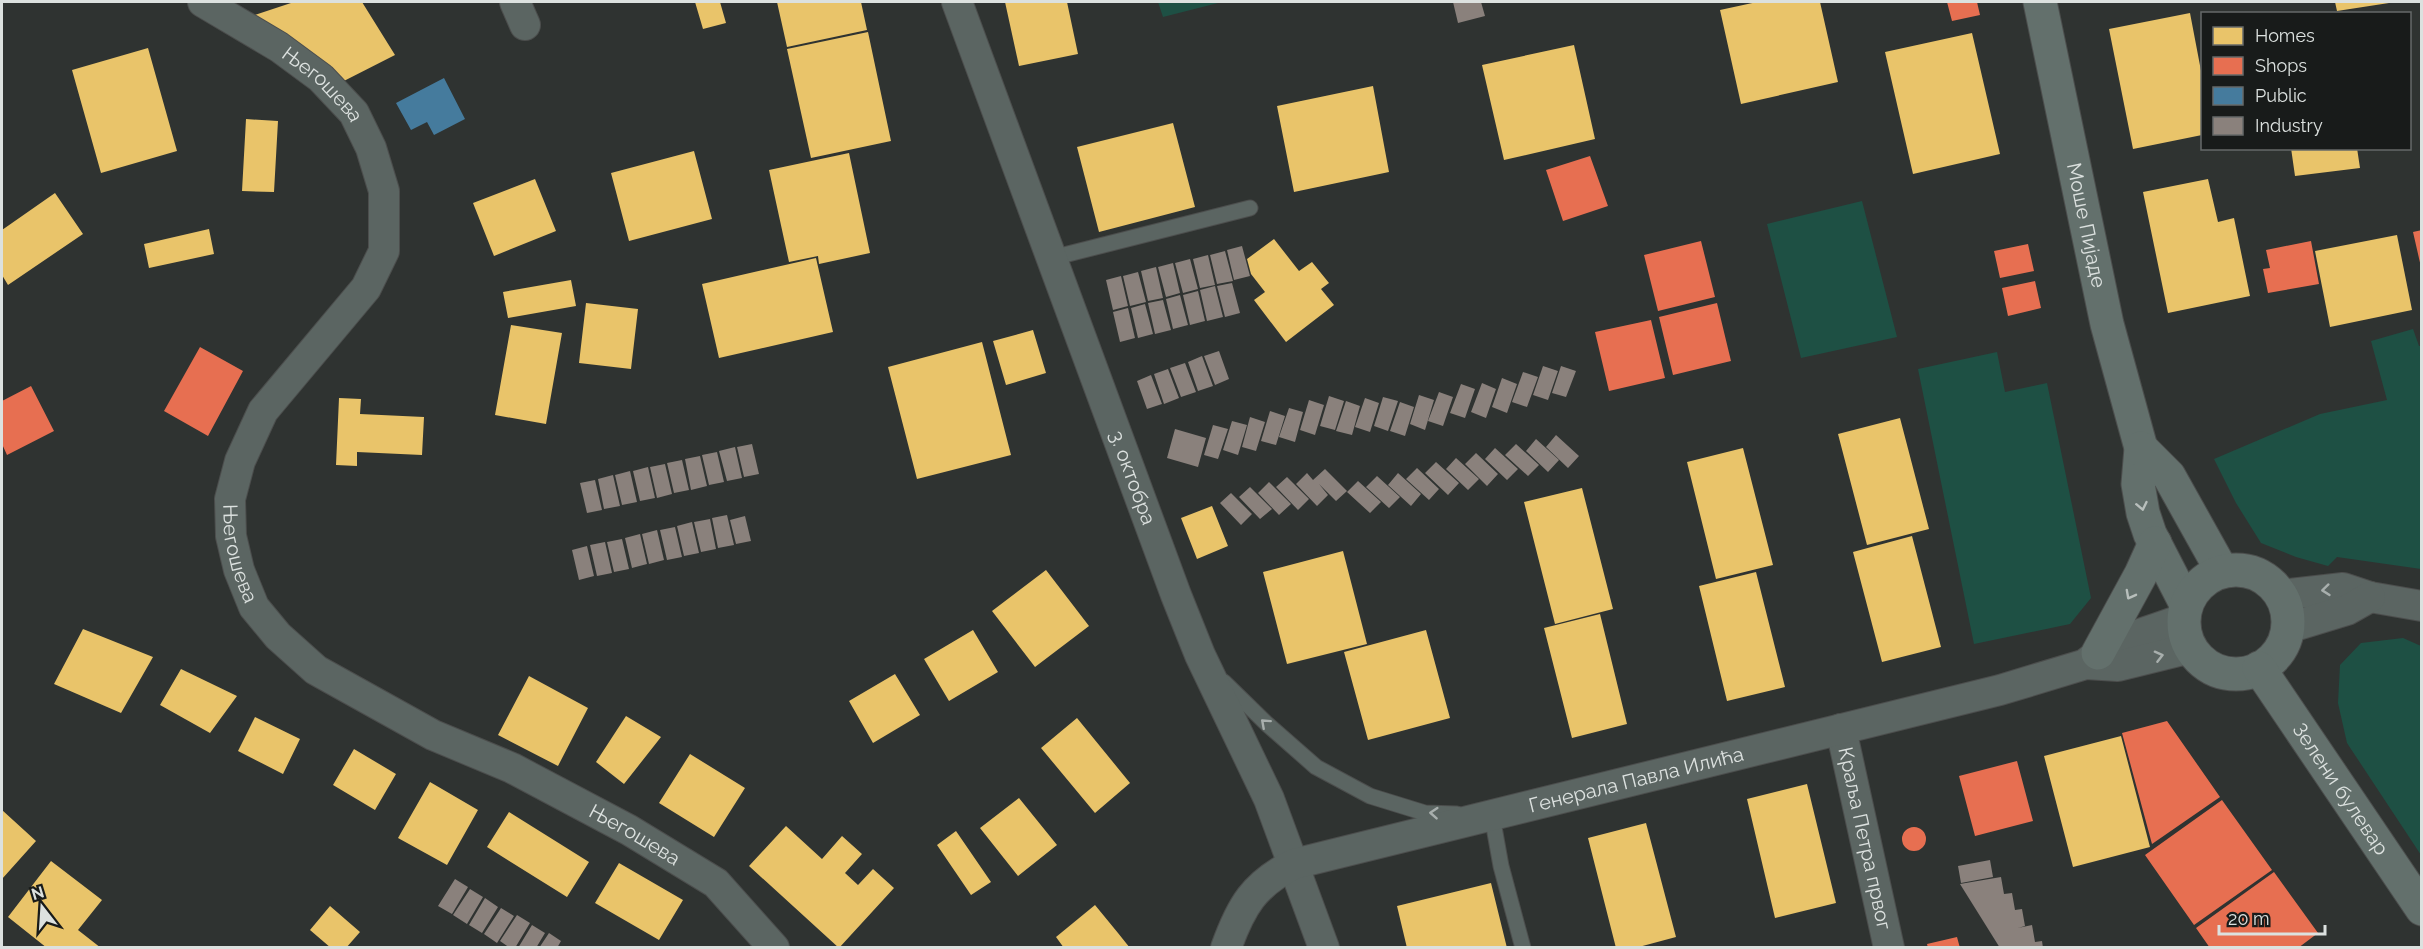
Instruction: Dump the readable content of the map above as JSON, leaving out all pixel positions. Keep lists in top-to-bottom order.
{
  "streets": {
    "street": [
      "Његошева",
      "Моше Пијаде",
      "3. октобра",
      "Генерала Павла Илића",
      "Зелени булевар",
      "Краља Петра првог"
    ]
  },
  "crossings": [
    ["Моше Пијаде", "Генерала Павла Илића"],
    ["Моше Пијаде", "Зелени булевар"],
    ["3. октобра", "Генерала Павла Илића"],
    ["Генерала Павла Илића", "Зелени булевар"],
    ["Генерала Павла Илића", "Краља Петра првог"]
  ],
  "legend": [
    "Homes",
    "Shops",
    "Public",
    "Industry"
  ],
  "scale_bar": "20 m",
  "north": "top"
}
